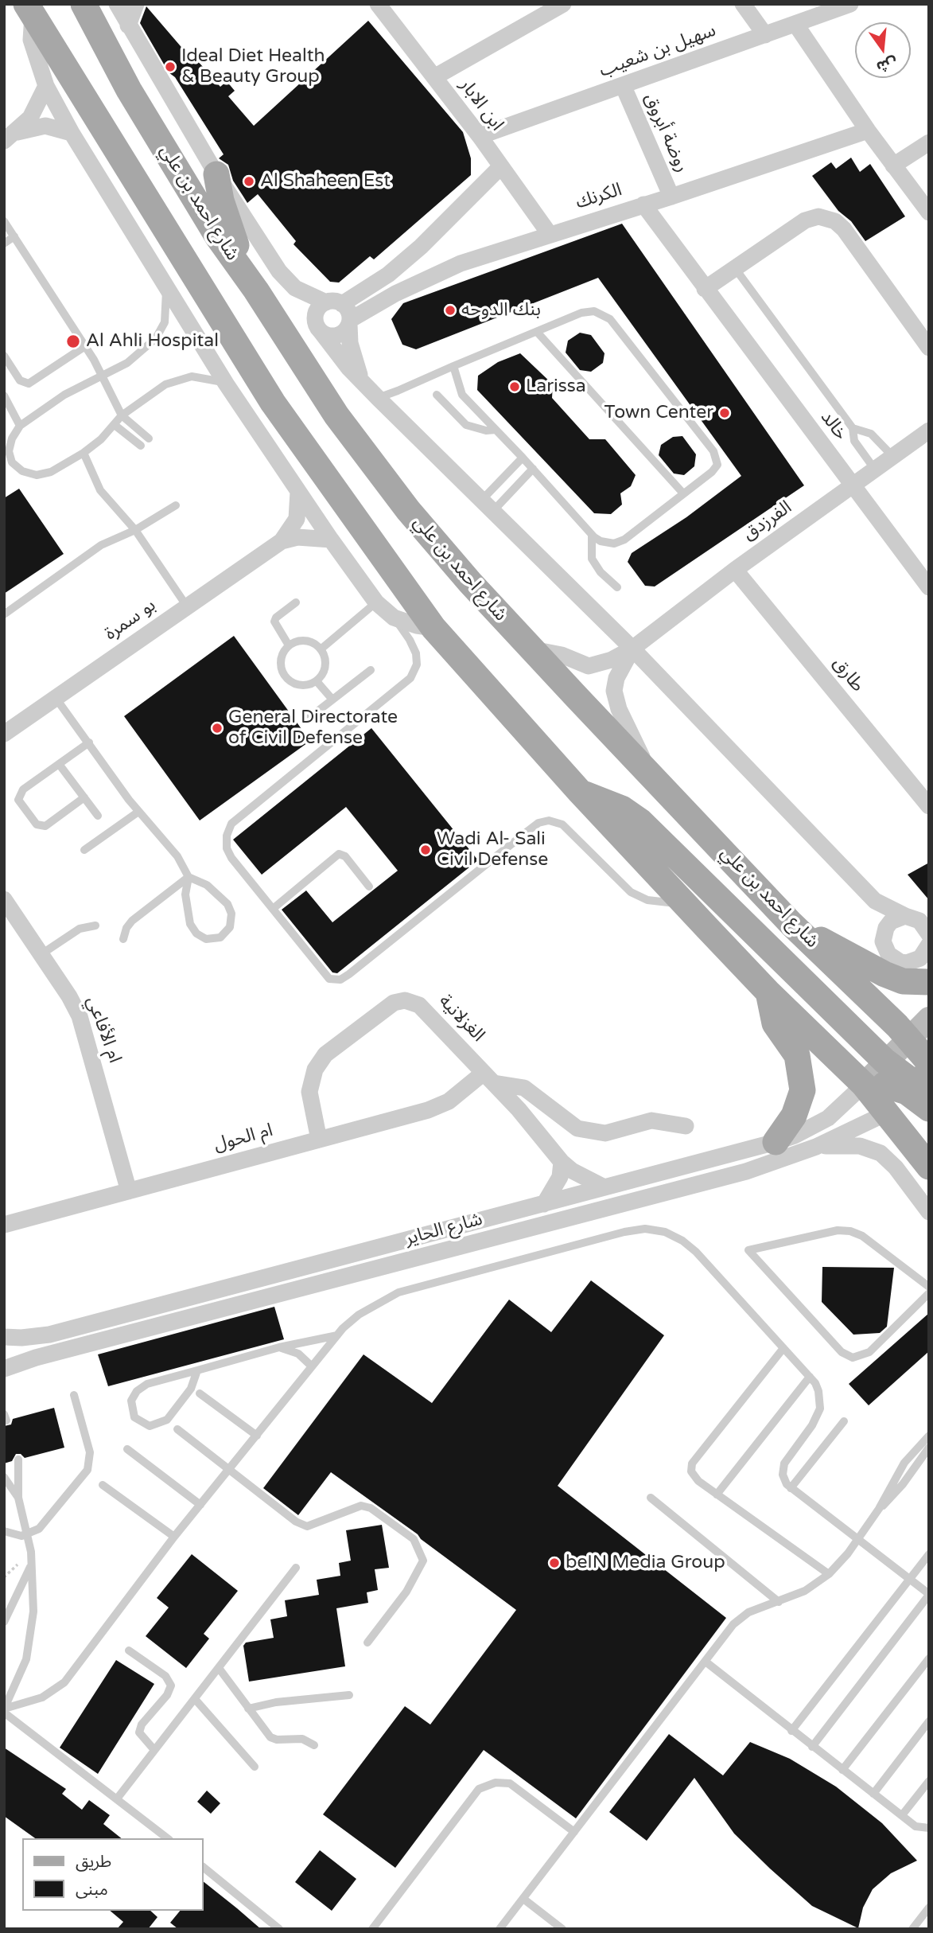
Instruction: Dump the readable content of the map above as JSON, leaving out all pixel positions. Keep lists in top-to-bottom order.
{
  "streets": {
    "main road": ["شارع احمد بن علي"],
    "street": [
      "سهيل بن شعيب",
      "ابن الابار",
      "روضة أبروق",
      "الكرنك",
      "خالد",
      "الفرزدق",
      "بو سمرة",
      "طارق",
      "الغزلانية",
      "ام الأفاعي",
      "ام الحول",
      "شارع الحاير"
    ]
  },
  "crossings": [
    ["سهيل بن شعيب", "ابن الابار"],
    ["سهيل بن شعيب", "روضة أبروق"],
    ["ابن الابار", "الكرنك"],
    ["روضة أبروق", "الكرنك"],
    ["الكرنك", "شارع احمد بن علي"],
    ["الكرنك", "خالد"],
    ["شارع احمد بن علي", "الفرزدق"],
    ["خالد", "الفرزدق"],
    ["الفرزدق", "طارق"],
    ["الغزلانية", "ام الحول"],
    ["الغزلانية", "شارع الحاير"],
    ["ام الأفاعي", "ام الحول"]
  ],
  "places": [
    "Ideal Diet Health & Beauty Group",
    "Al Shaheen Est",
    "بنك الدوحه",
    "Al Ahli Hospital",
    "Larissa",
    "Town Center",
    "General Directorate of Civil Defense",
    "Wadi Al- Sali Civil Defense",
    "beIN Media Group"
  ],
  "legend": ["طريق", "مبنى"],
  "north": "bottom"
}
